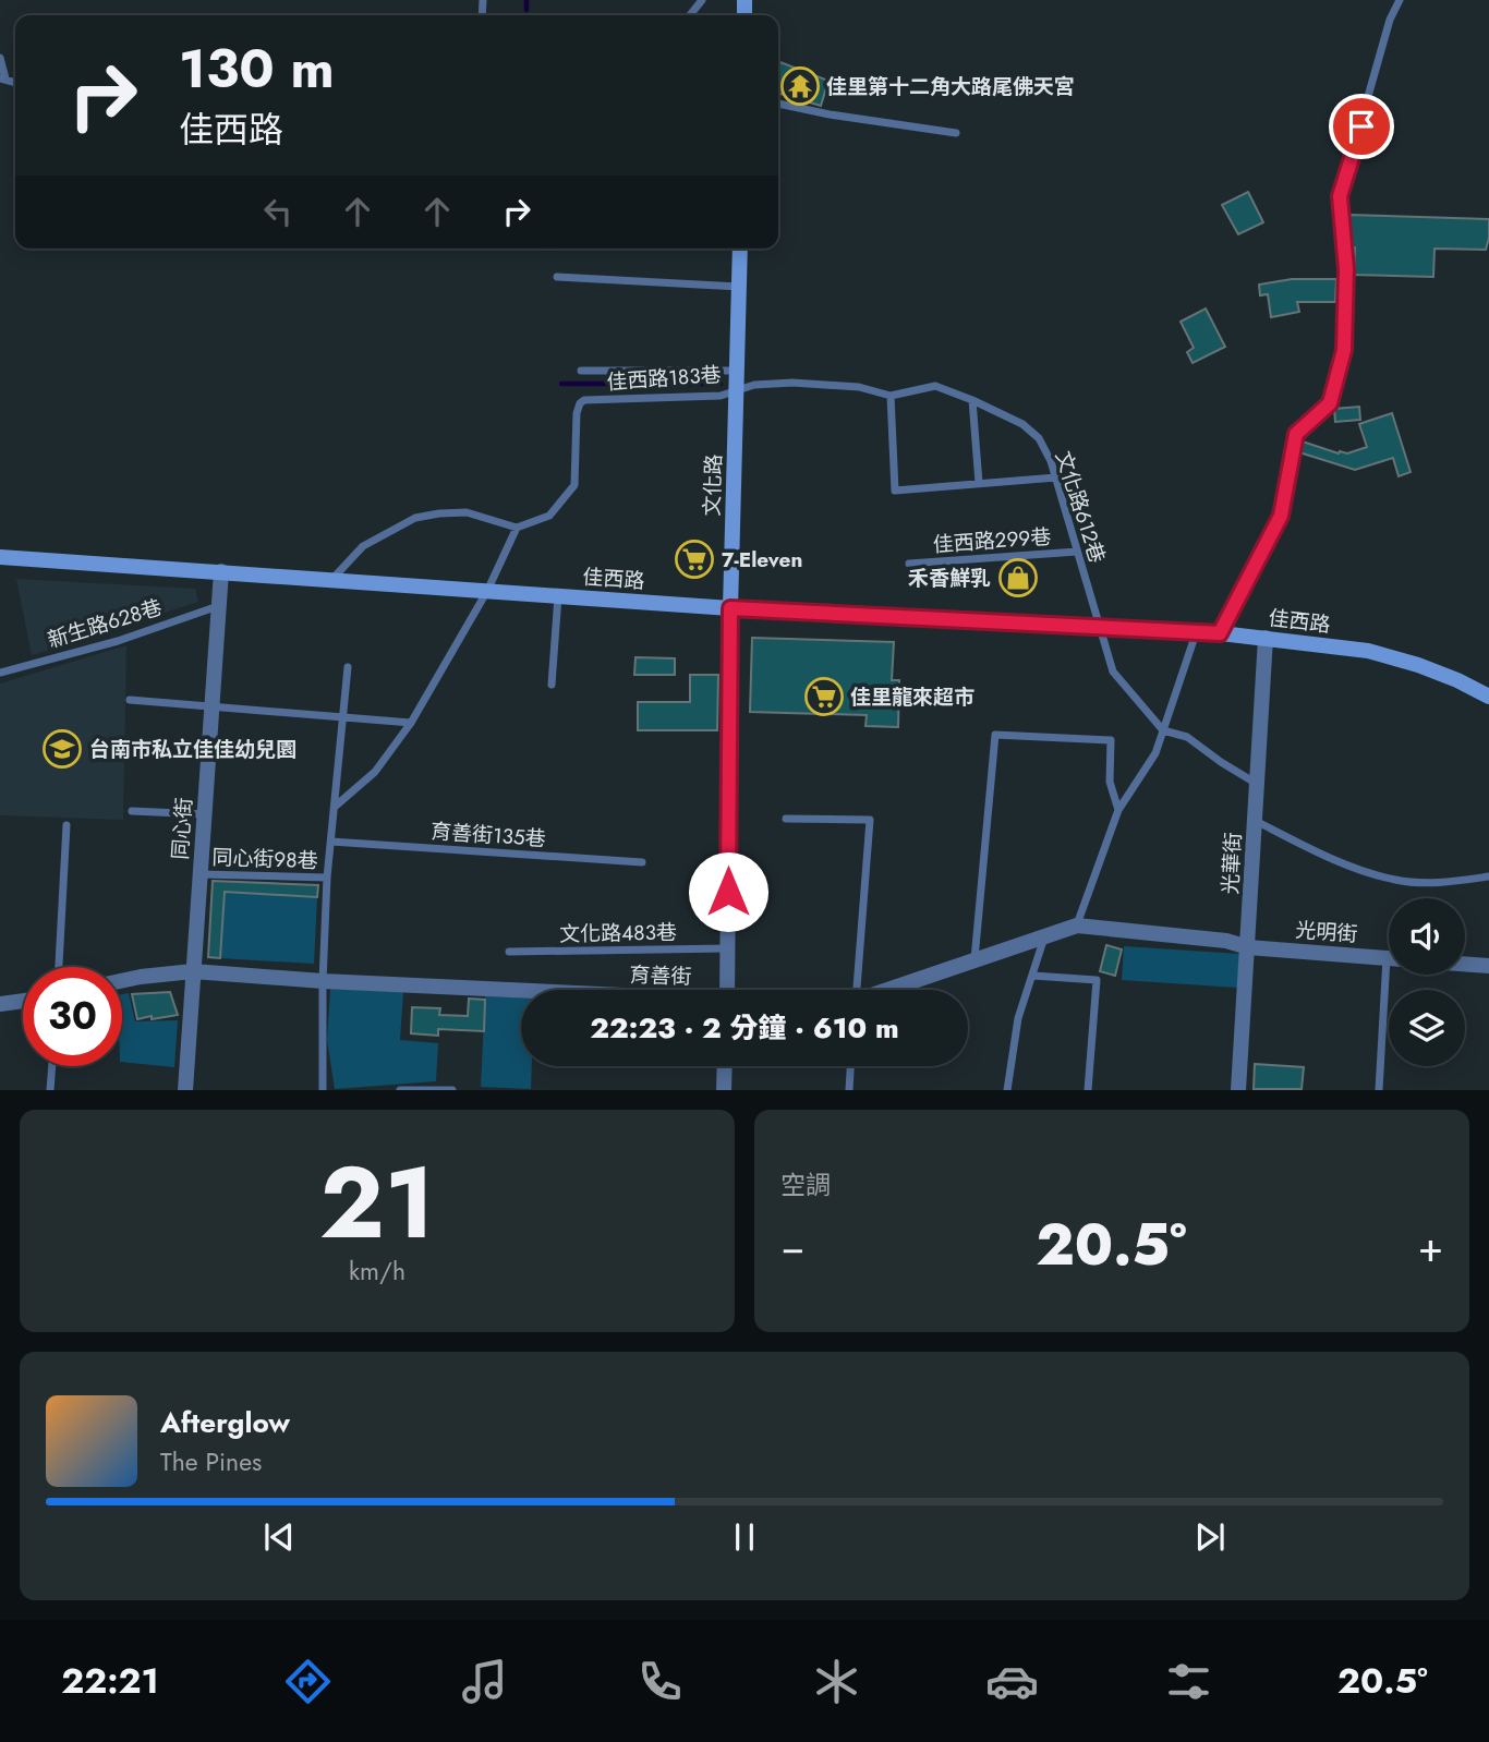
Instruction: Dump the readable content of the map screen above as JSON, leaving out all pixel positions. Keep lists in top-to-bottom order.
{
  "streets": {
    "street": [
      "文化路",
      "佳西路",
      "同心街",
      "光華街",
      "光明街",
      "育善街"
    ],
    "lane": [
      "佳西路183巷",
      "文化路612巷",
      "佳西路299巷",
      "新生路628巷",
      "育善街135巷",
      "同心街98巷",
      "文化路483巷"
    ]
  },
  "crossings": [
    ["佳西路183巷", "文化路"],
    ["佳西路183巷", "文化路612巷"],
    ["文化路", "文化路612巷"],
    ["文化路", "佳西路"],
    ["文化路", "文化路483巷"],
    ["文化路612巷", "佳西路299巷"],
    ["文化路612巷", "佳西路"],
    ["佳西路", "同心街"],
    ["佳西路", "光華街"],
    ["新生路628巷", "同心街"],
    ["同心街", "同心街98巷"],
    ["同心街", "育善街"],
    ["光華街", "光明街"],
    ["光華街", "育善街"],
    ["光明街", "育善街"]
  ],
  "places": {
    "temple": ["佳里第十二角大路尾佛天宮"],
    "supermarket": ["7-Eleven", "佳里龍來超市"],
    "shop": ["禾香鮮乳"],
    "school or university": ["台南市私立佳佳幼兒園"]
  },
  "page": {
    "turn": ["130 m", "佳西路"],
    "limit": "30",
    "trip": "22:23 · 2 分鐘 · 610 m",
    "tile": [
      ["21", "km/h"],
      "空調"
    ],
    "heat": ["−", "20.5°", "+"],
    "song": ["Afterglow", "The Pines"],
    "tabs": ["22:21", "20.5°"]
  }
}
